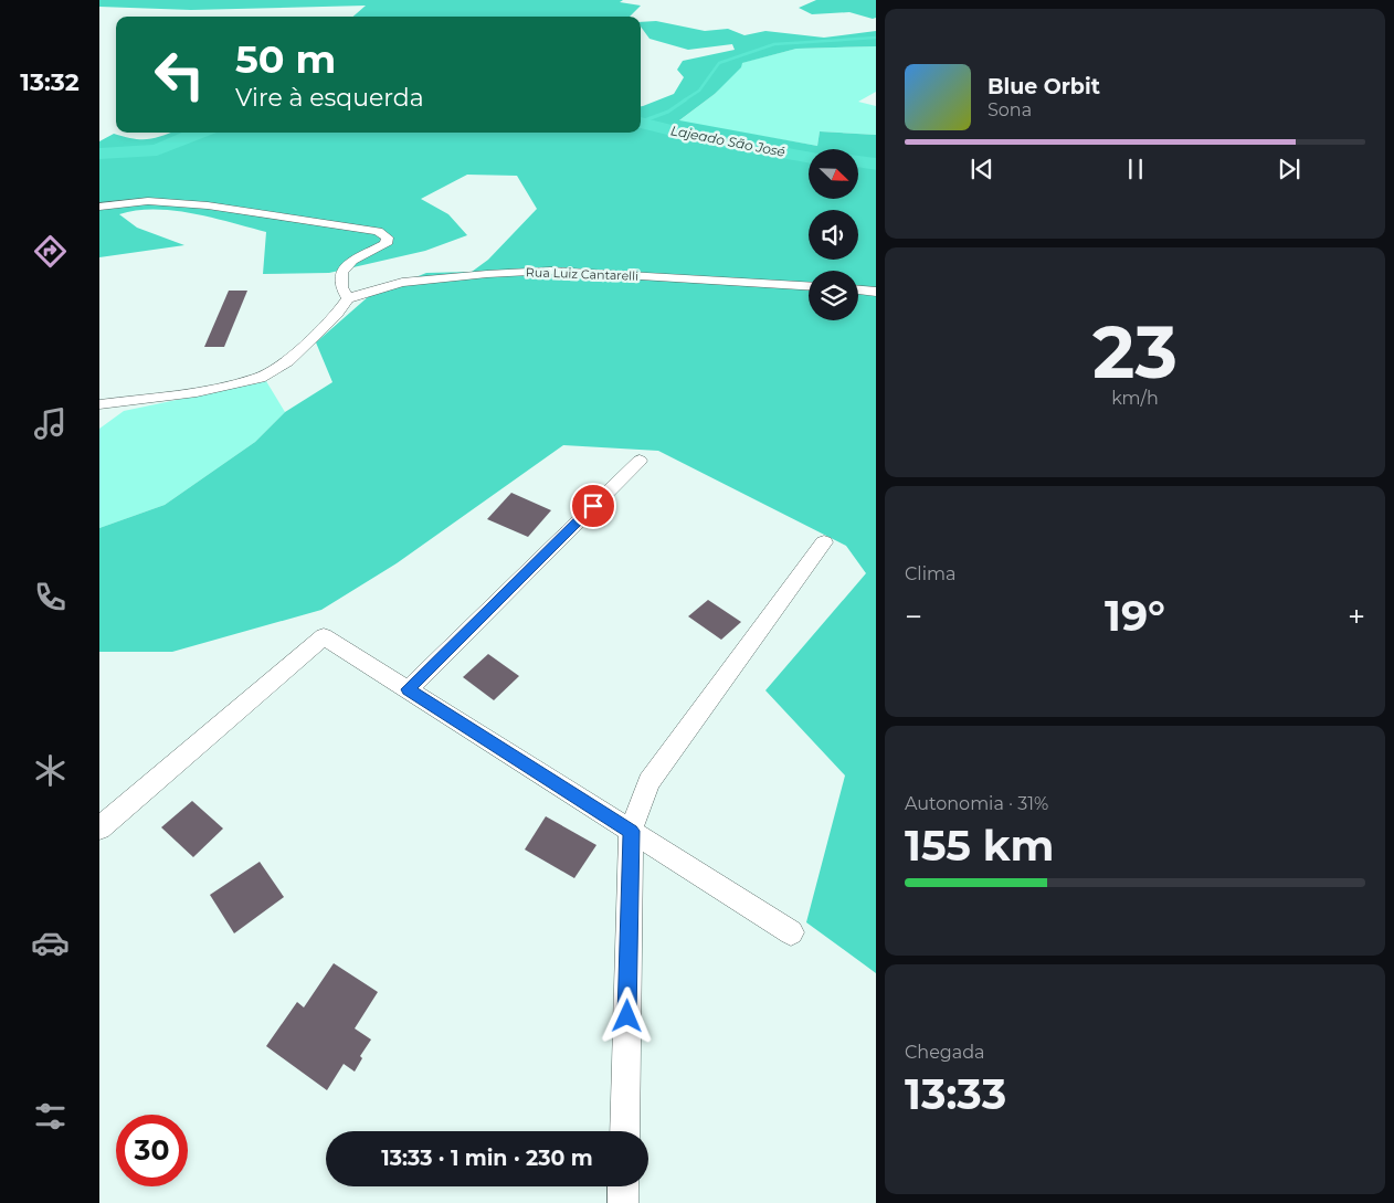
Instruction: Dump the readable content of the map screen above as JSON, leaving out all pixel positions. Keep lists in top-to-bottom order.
{
  "streets": {
    "street": ["Rua Luiz Cantarelli"]
  },
  "water": ["Lajeado São José"],
  "north": "bottom right",
  "page": {
    "tabs": "13:32",
    "turn": ["50 m", "Vire à esquerda"],
    "song": ["Blue Orbit", "Sona"],
    "tile": [
      ["23", "km/h"],
      "Clima",
      ["Autonomia · 31%", "155 km"],
      ["Chegada", "13:33"]
    ],
    "heat": ["−", "19°", "+"],
    "limit": "30",
    "trip": "13:33 · 1 min · 230 m"
  }
}
